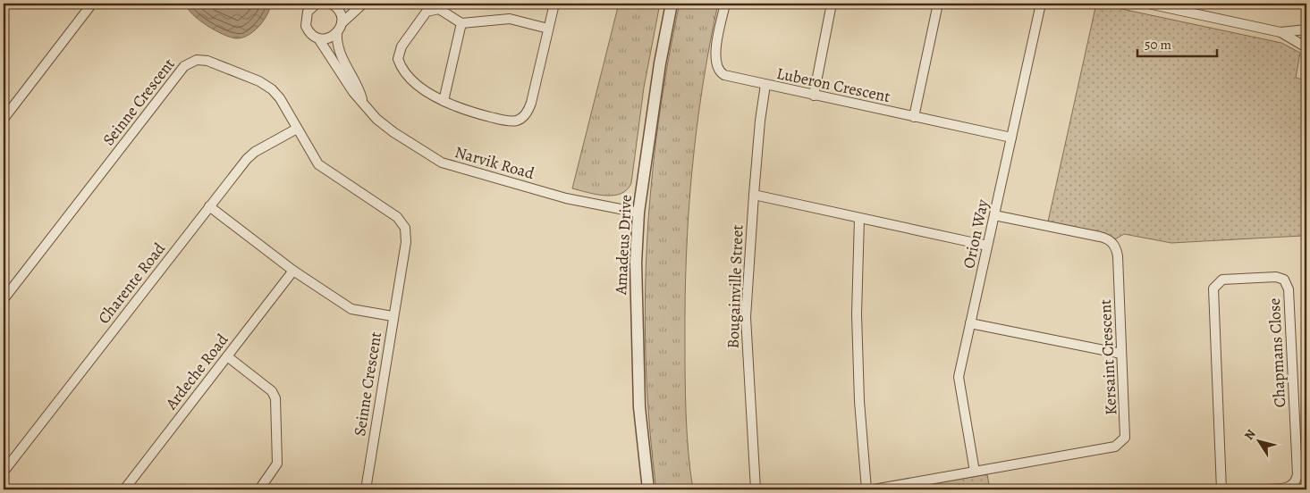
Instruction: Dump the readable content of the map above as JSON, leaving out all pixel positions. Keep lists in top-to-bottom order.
{
  "streets": {
    "street": [
      "Luberon Crescent",
      "Seinne Crescent",
      "Narvik Road",
      "Orion Way",
      "Amadeus Drive",
      "Charente Road",
      "Bougainville Street",
      "Chapmans Close",
      "Kersaint Crescent",
      "Ardeche Road"
    ]
  },
  "crossings": [
    ["Luberon Crescent", "Orion Way"],
    ["Luberon Crescent", "Bougainville Street"],
    ["Seinne Crescent", "Charente Road"],
    ["Narvik Road", "Amadeus Drive"],
    ["Orion Way", "Kersaint Crescent"]
  ],
  "scale_bar": "50 m",
  "north": "top left"
}
